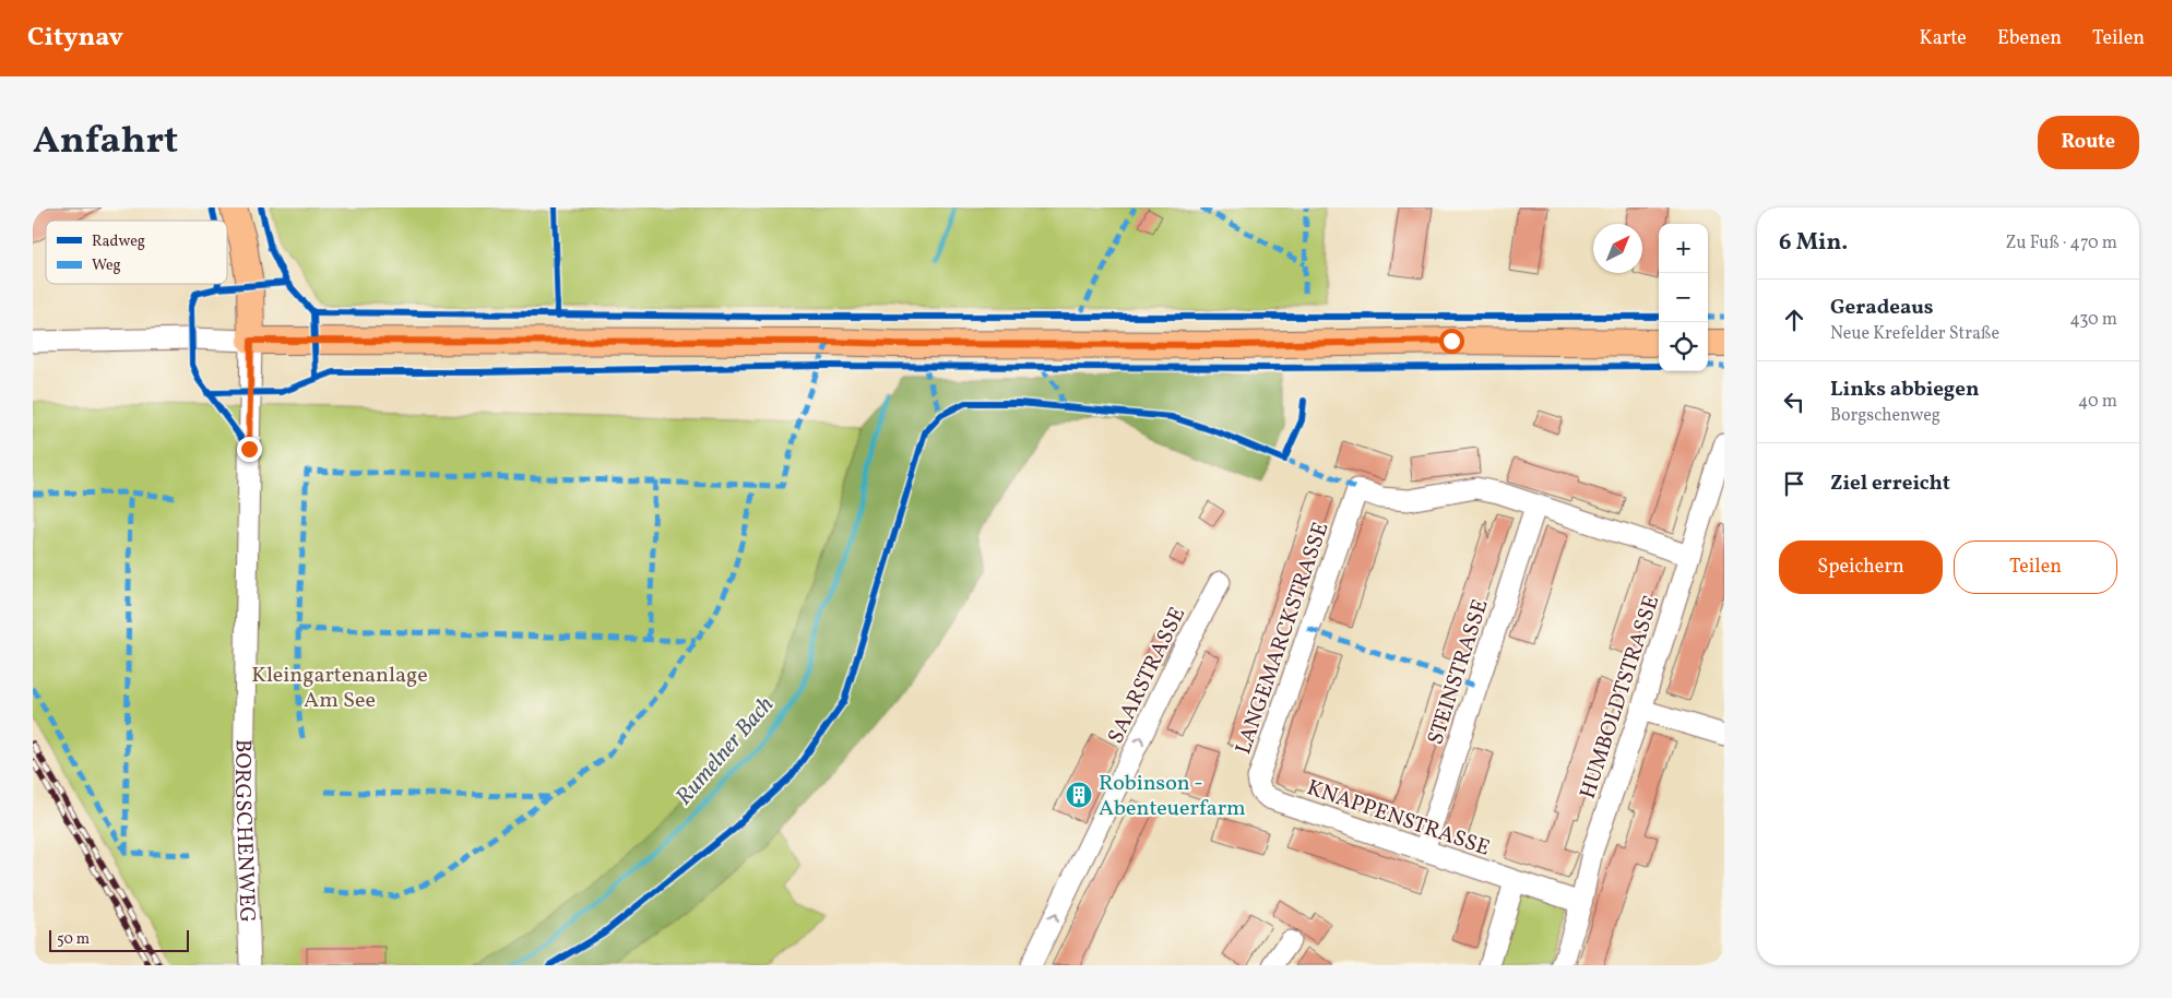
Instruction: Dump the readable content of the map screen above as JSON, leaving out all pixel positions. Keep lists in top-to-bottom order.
{
  "streets": {
    "main road": ["BORGSCHENWEG"],
    "street": [
      "LANGEMARCKSTRASSE",
      "STEINSTRASSE",
      "SAARSTRASSE",
      "HUMBOLDTSTRASSE",
      "KNAPPENSTRASSE"
    ]
  },
  "crossings": [
    ["LANGEMARCKSTRASSE", "STEINSTRASSE"],
    ["LANGEMARCKSTRASSE", "KNAPPENSTRASSE"],
    ["STEINSTRASSE", "KNAPPENSTRASSE"],
    ["HUMBOLDTSTRASSE", "KNAPPENSTRASSE"]
  ],
  "one_way": ["SAARSTRASSE"],
  "water": ["Rumelner Bach"],
  "parks": ["Kleingartenanlage Am See"],
  "places": {
    "building": ["Robinson - Abenteuerfarm"]
  },
  "legend": ["Radweg", "Weg"],
  "scale_bar": "50 m",
  "north": "top right",
  "page": {
    "header": "Citynav",
    "nav": ["Karte", "Ebenen", "Teilen"],
    "title": "Anfahrt",
    "buttons": [
      "Route",
      ["Speichern", "Teilen"]
    ],
    "heading": ["6 Min.", "Zu Fuß · 470 m"],
    "map_buttons": ["+", "−"],
    "list": [
      ["Geradeaus", "Neue Krefelder Straße", "430 m"],
      ["Links abbiegen", "Borgschenweg", "40 m"],
      "Ziel erreicht"
    ],
    "scale": "50 m"
  }
}
